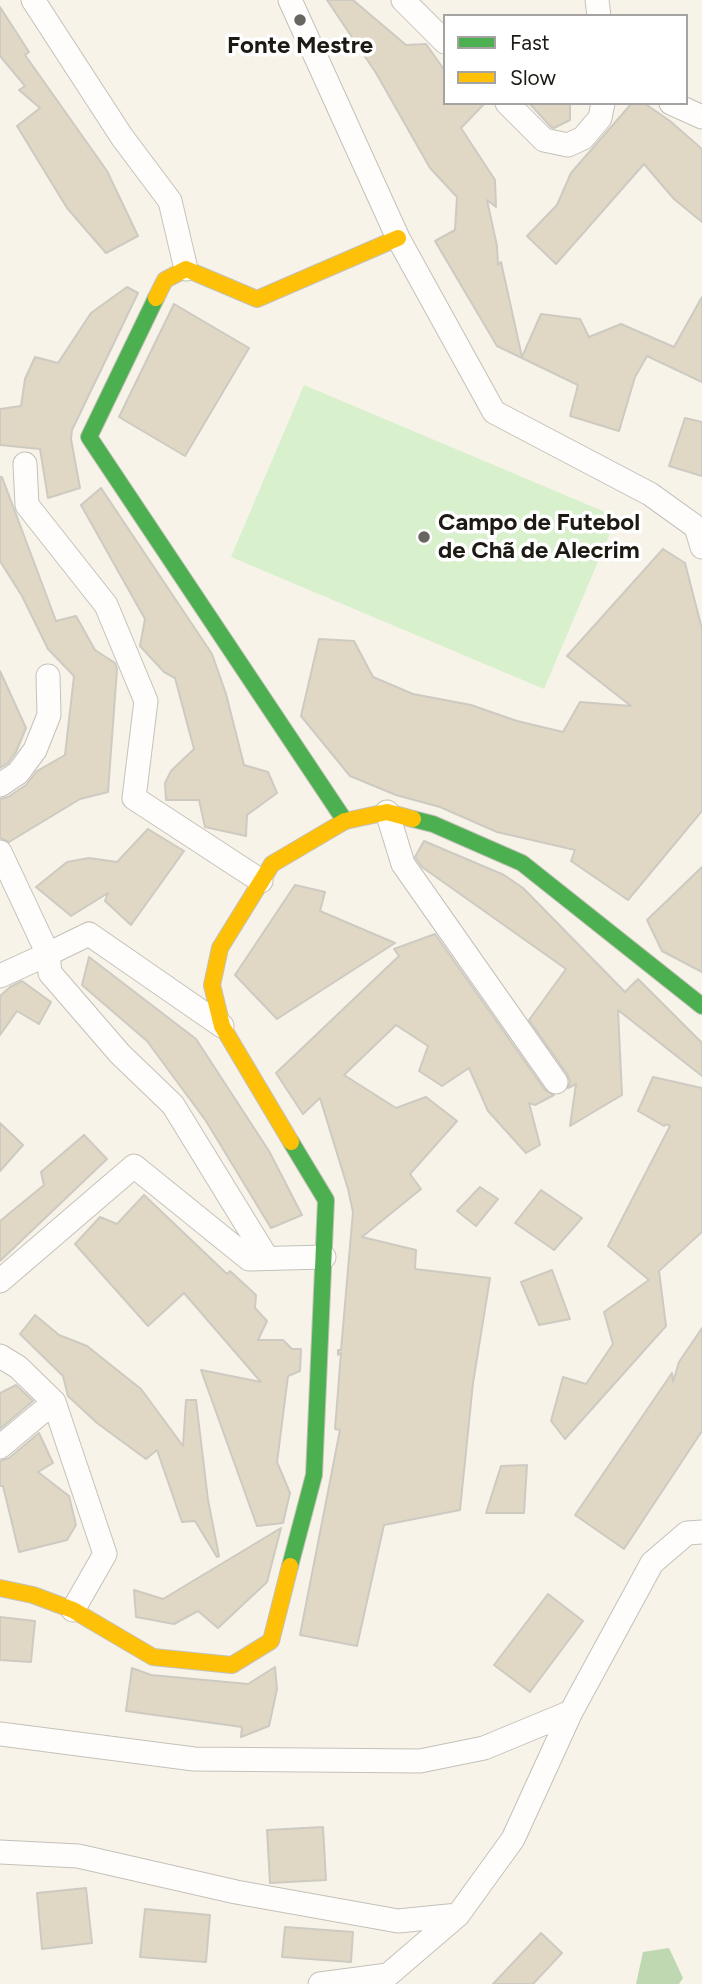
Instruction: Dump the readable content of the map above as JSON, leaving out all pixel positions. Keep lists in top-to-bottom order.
{
  "places": ["Fonte Mestre", "Campo de Futebol de Chã de Alecrim"],
  "legend": ["Fast", "Slow"]
}
